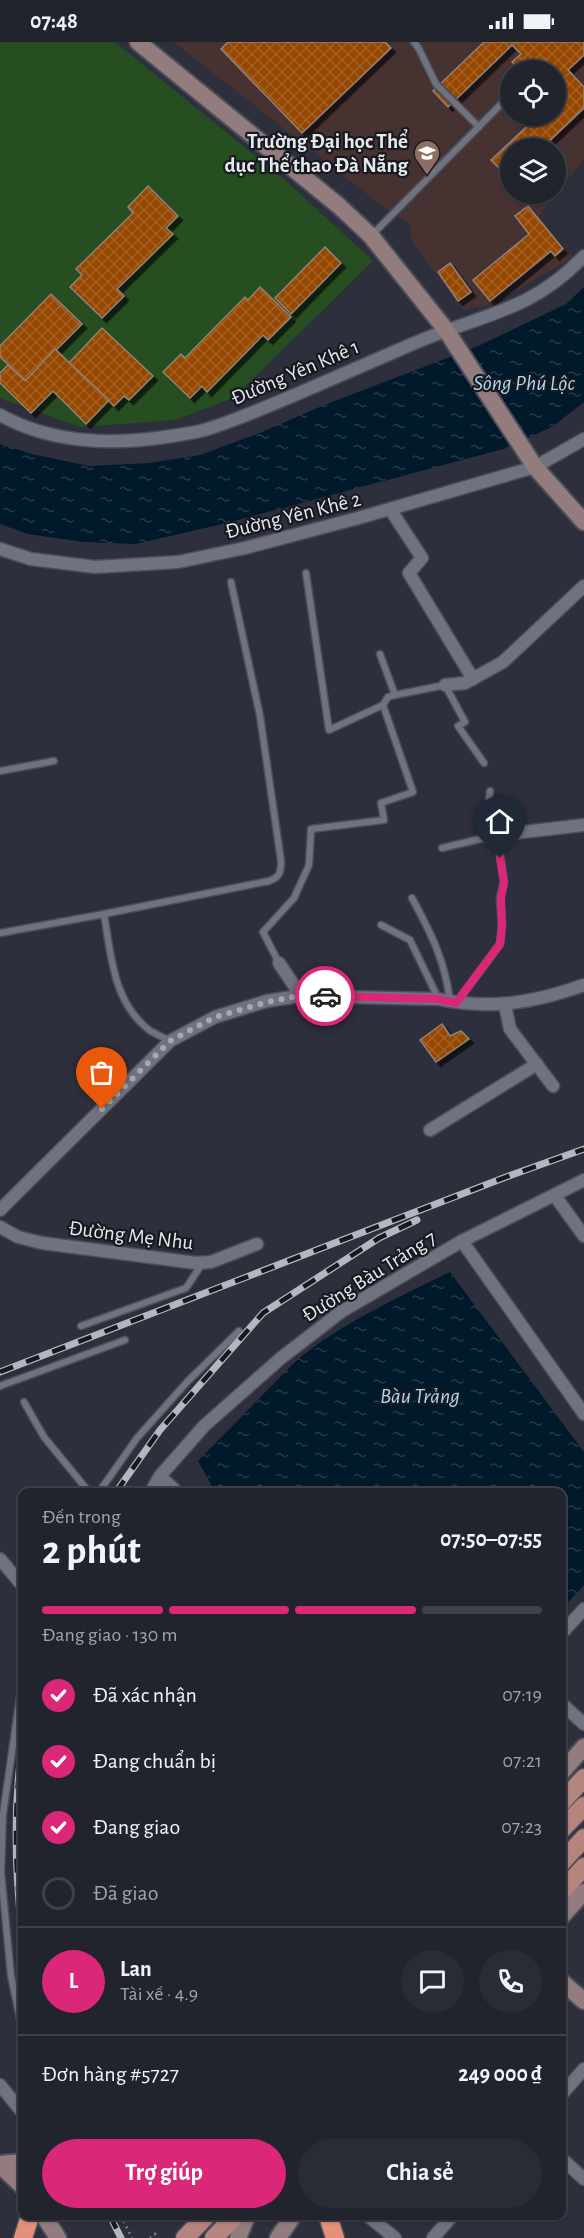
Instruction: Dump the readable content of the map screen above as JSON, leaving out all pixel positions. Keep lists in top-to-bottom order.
{
  "streets": {
    "street": [
      "Đường Yên Khê 1",
      "Đường Yên Khê 2",
      "Đường Mẹ Nhu",
      "Đường Bàu Trảng 7"
    ]
  },
  "water": ["Sông Phú Lộc", "Bàu Trảng"],
  "places": {
    "school or university": ["Trường Đại học Thể dục Thể thao Đà Nẵng"]
  },
  "page": {
    "status": "07:48",
    "heading": ["2 phút", "Đến trong", "07:50–07:55"],
    "panel": [
      "Lan",
      "Tài xế · 4.9",
      "Đơn hàng #5727",
      "249 000 ₫"
    ],
    "bar": "Đang giao · 130 m",
    "list": [
      ["Đã xác nhận", "07:19"],
      ["Đang chuẩn bị", "07:21"],
      ["Đang giao", "07:23"],
      "Đã giao"
    ],
    "round": "L",
    "buttons": ["Trợ giúp", "Chia sẻ"]
  }
}
